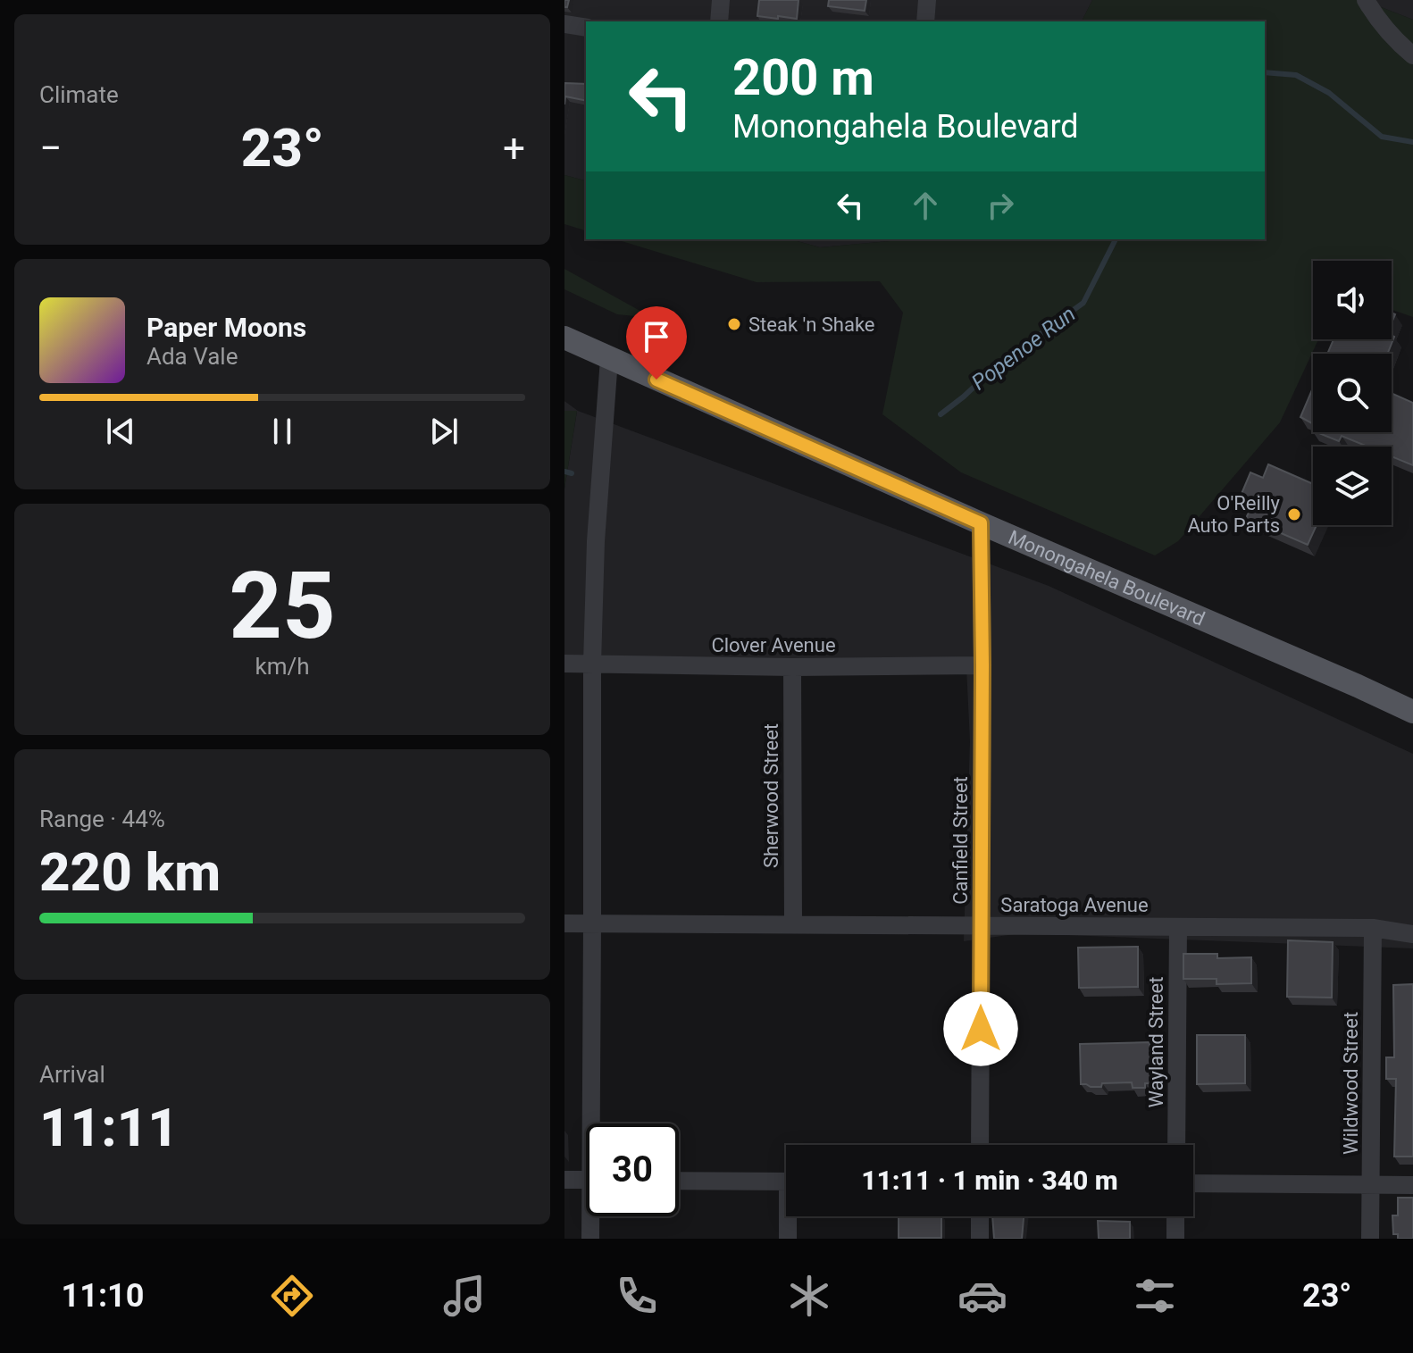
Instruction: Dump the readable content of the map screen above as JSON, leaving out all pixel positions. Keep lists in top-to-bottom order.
{
  "streets": {
    "main road": ["Monongahela Boulevard"],
    "street": [
      "Clover Avenue",
      "Sherwood Street",
      "Canfield Street",
      "Saratoga Avenue",
      "Wayland Street",
      "Wildwood Street"
    ]
  },
  "crossings": [
    ["Monongahela Boulevard", "Canfield Street"],
    ["Clover Avenue", "Sherwood Street"],
    ["Clover Avenue", "Canfield Street"],
    ["Sherwood Street", "Saratoga Avenue"],
    ["Canfield Street", "Saratoga Avenue"],
    ["Saratoga Avenue", "Wayland Street"],
    ["Saratoga Avenue", "Wildwood Street"]
  ],
  "water": ["Popenoe Run"],
  "places": ["Steak 'n Shake", "O'Reilly Auto Parts"],
  "page": {
    "tile": [
      "Climate",
      ["25", "km/h"],
      ["Range · 44%", "220 km"],
      ["Arrival", "11:11"]
    ],
    "turn": ["200 m", "Monongahela Boulevard"],
    "heat": ["−", "23°", "+"],
    "song": ["Paper Moons", "Ada Vale"],
    "limit": "30",
    "trip": "11:11 · 1 min · 340 m",
    "tabs": ["11:10", "23°"]
  }
}
